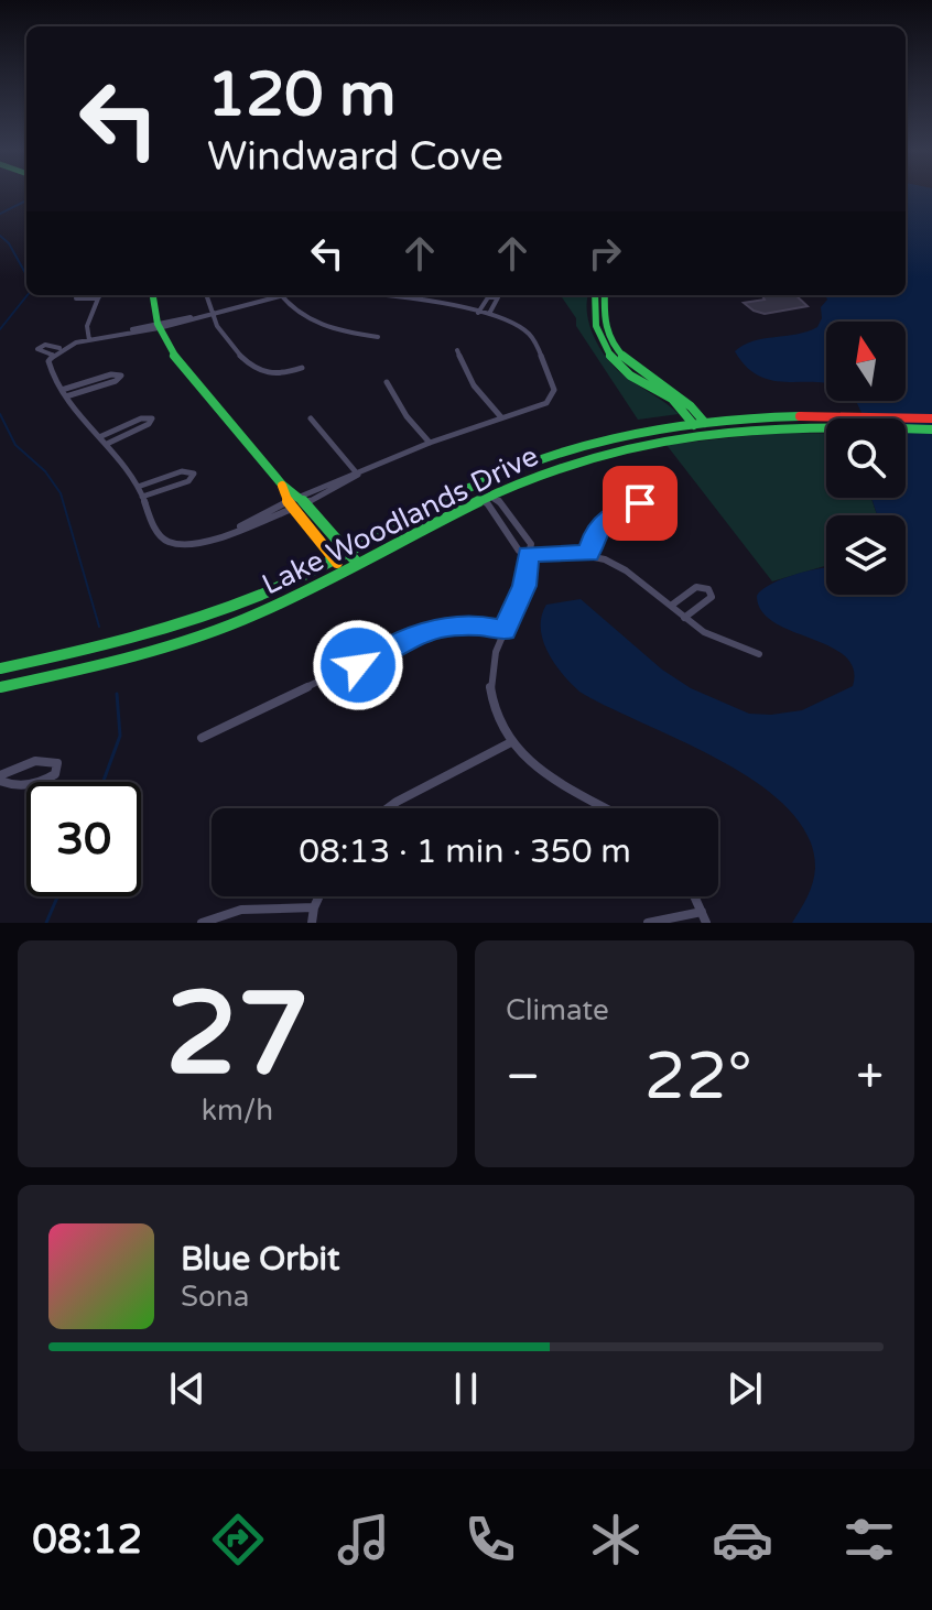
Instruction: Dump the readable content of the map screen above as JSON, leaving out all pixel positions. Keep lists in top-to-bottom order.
{
  "streets": {
    "main road": ["Lake Woodlands Drive"]
  },
  "north": "top",
  "page": {
    "turn": ["120 m", "Windward Cove"],
    "limit": "30",
    "trip": "08:13 · 1 min · 350 m",
    "tile": [
      ["27", "km/h"],
      "Climate"
    ],
    "heat": ["−", "22°", "+"],
    "song": ["Blue Orbit", "Sona"],
    "tabs": "08:12"
  }
}
